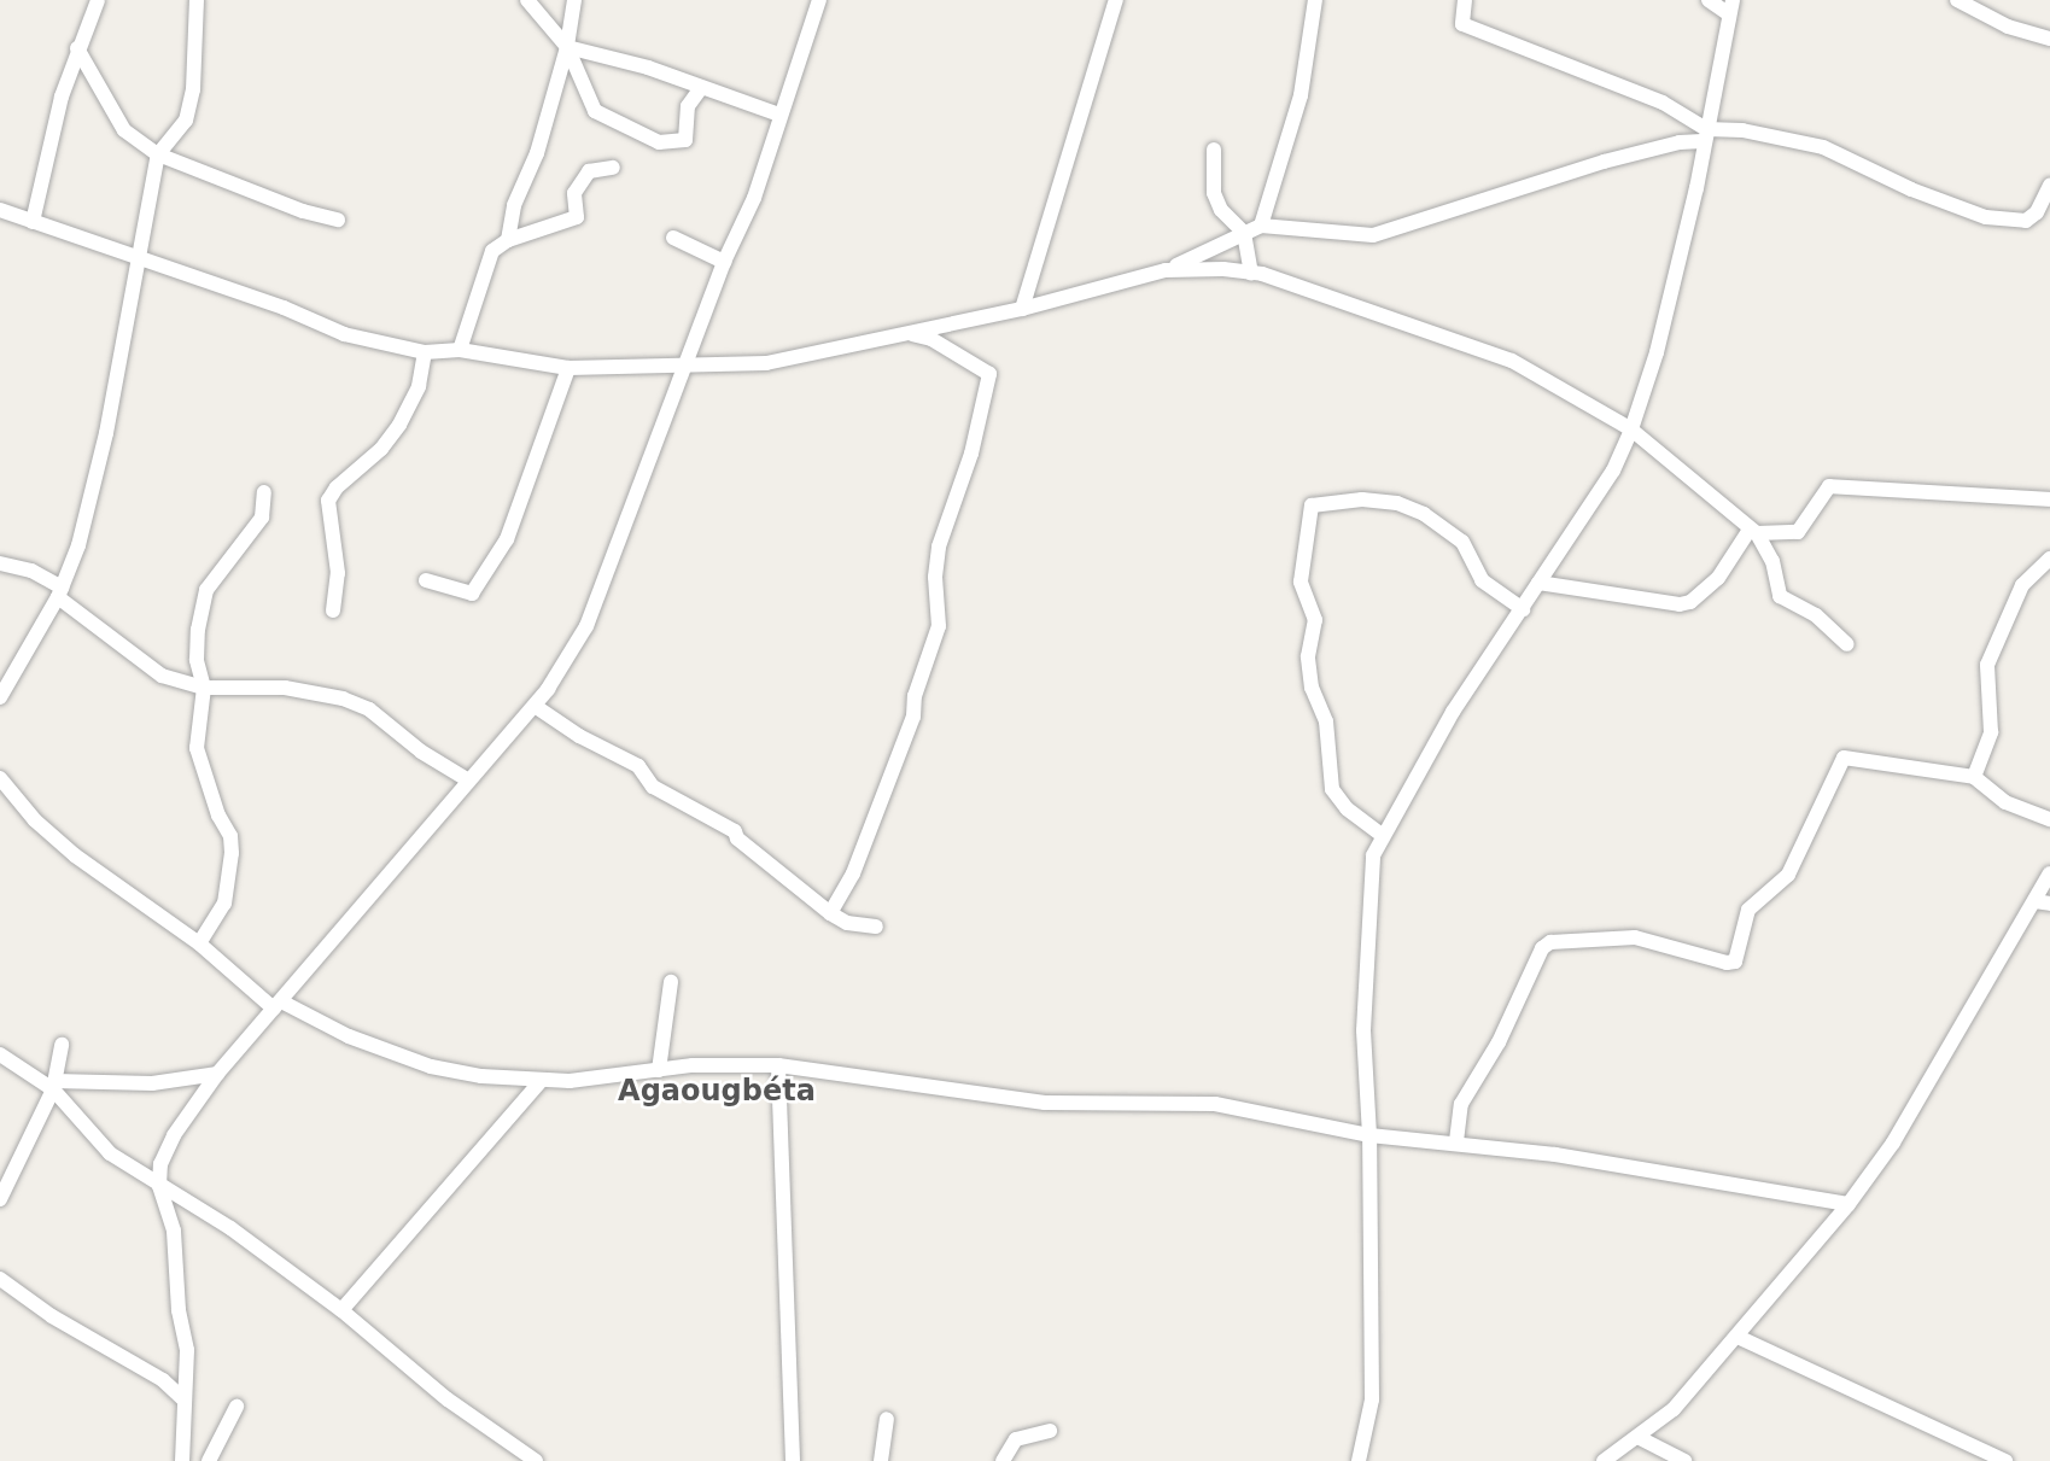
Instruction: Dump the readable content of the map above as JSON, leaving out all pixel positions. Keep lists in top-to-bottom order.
{
  "districts": ["Agaougbéta"]
}
